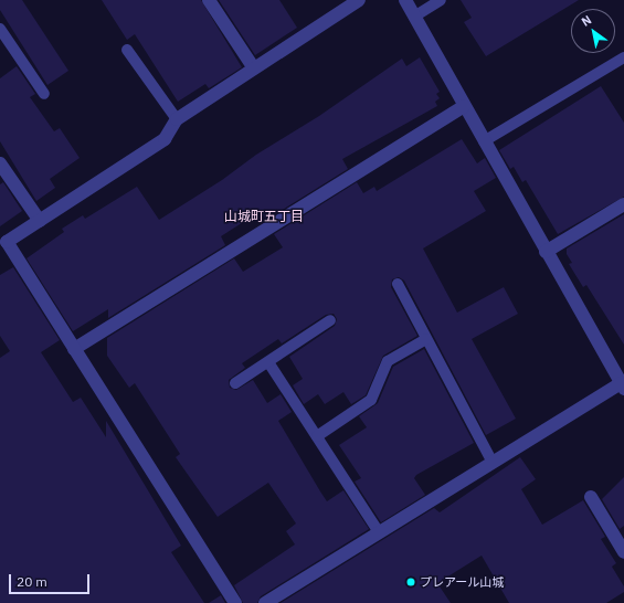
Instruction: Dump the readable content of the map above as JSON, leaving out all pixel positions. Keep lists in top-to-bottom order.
{
  "districts": ["山城町五丁目"],
  "places": ["プレアール山城"],
  "scale_bar": "20 m",
  "north": "top left"
}
